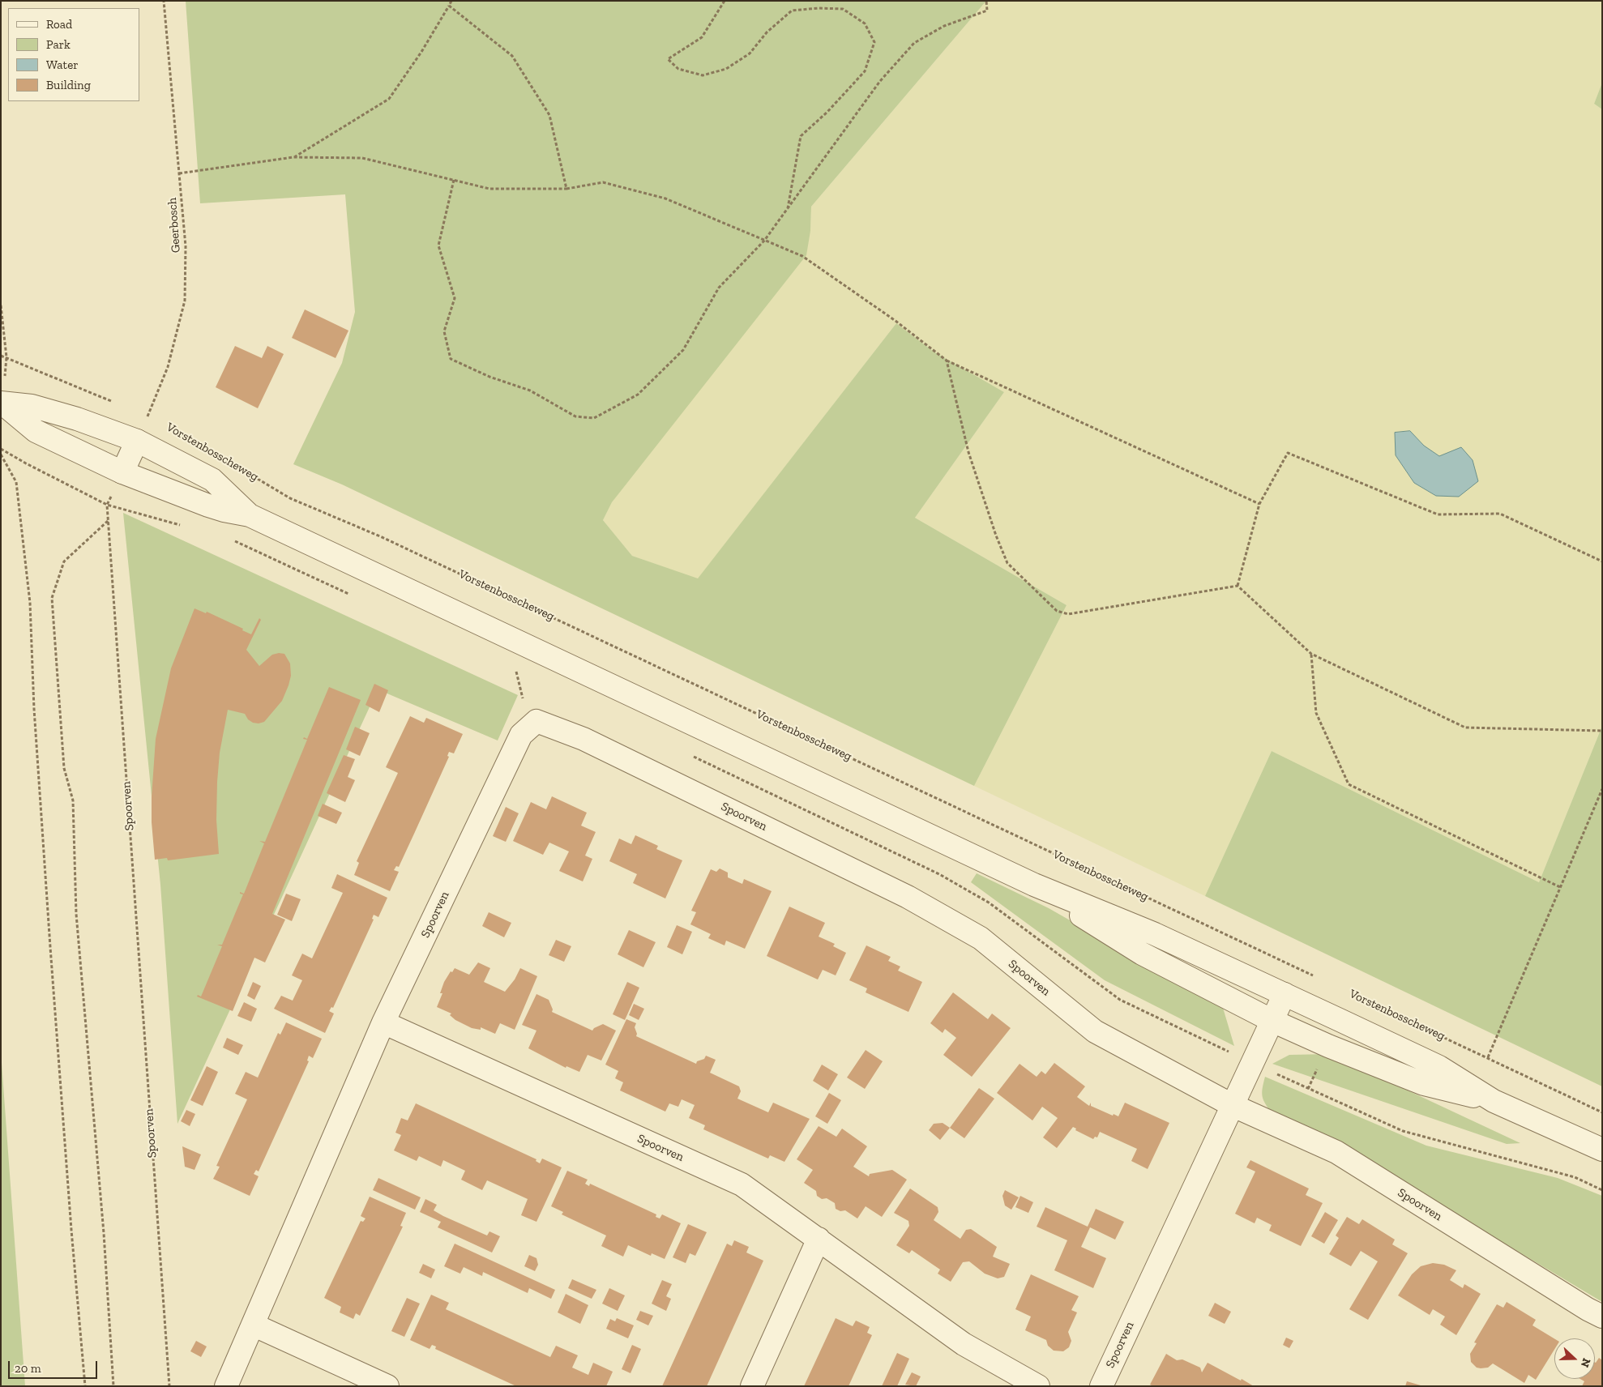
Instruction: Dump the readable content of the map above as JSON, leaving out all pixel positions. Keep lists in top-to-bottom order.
{
  "streets": {
    "street": ["Vorstenbosscheweg", "Spoorven"],
    "path": ["Geerbosch"]
  },
  "crossings": [
    ["Geerbosch", "Vorstenbosscheweg"],
    ["Vorstenbosscheweg", "Spoorven"]
  ],
  "legend": [
    "Road",
    "Park",
    "Water",
    "Building"
  ],
  "scale_bar": "20 m",
  "north": "right"
}
